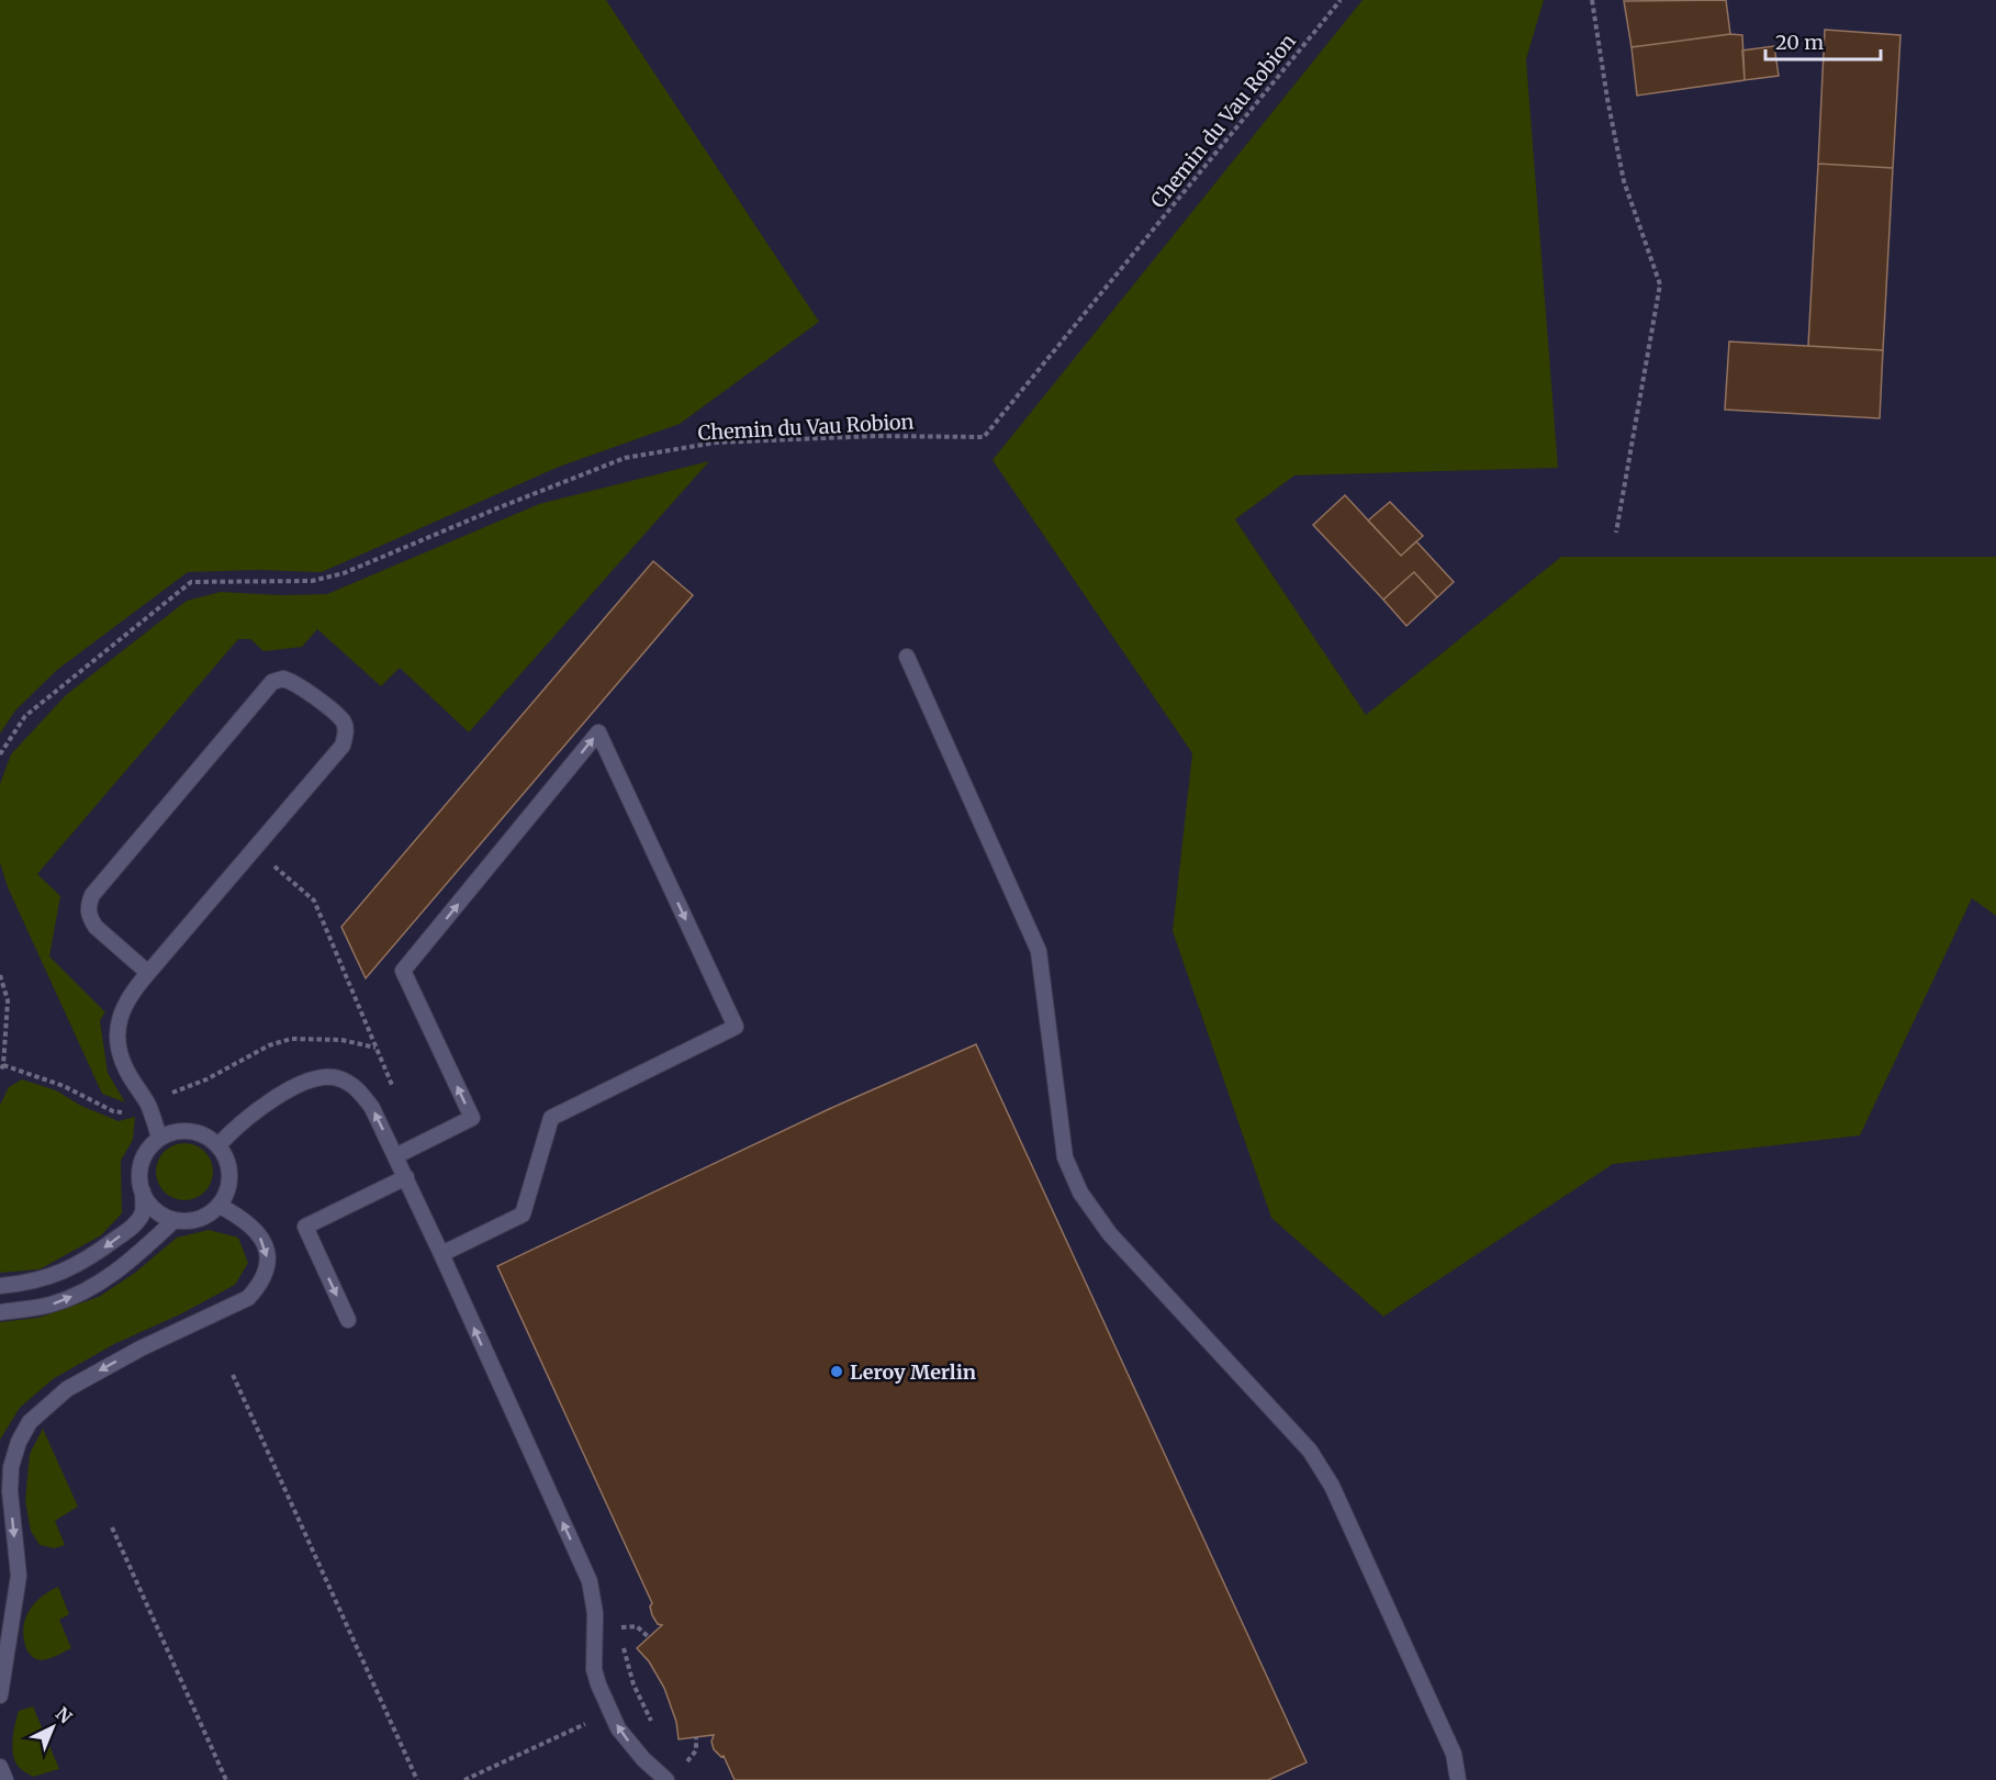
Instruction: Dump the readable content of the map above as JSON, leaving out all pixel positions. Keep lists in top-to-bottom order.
{
  "streets": {
    "path": ["Chemin du Vau Robion"]
  },
  "places": ["Leroy Merlin"],
  "scale_bar": "20 m",
  "north": "top right"
}
